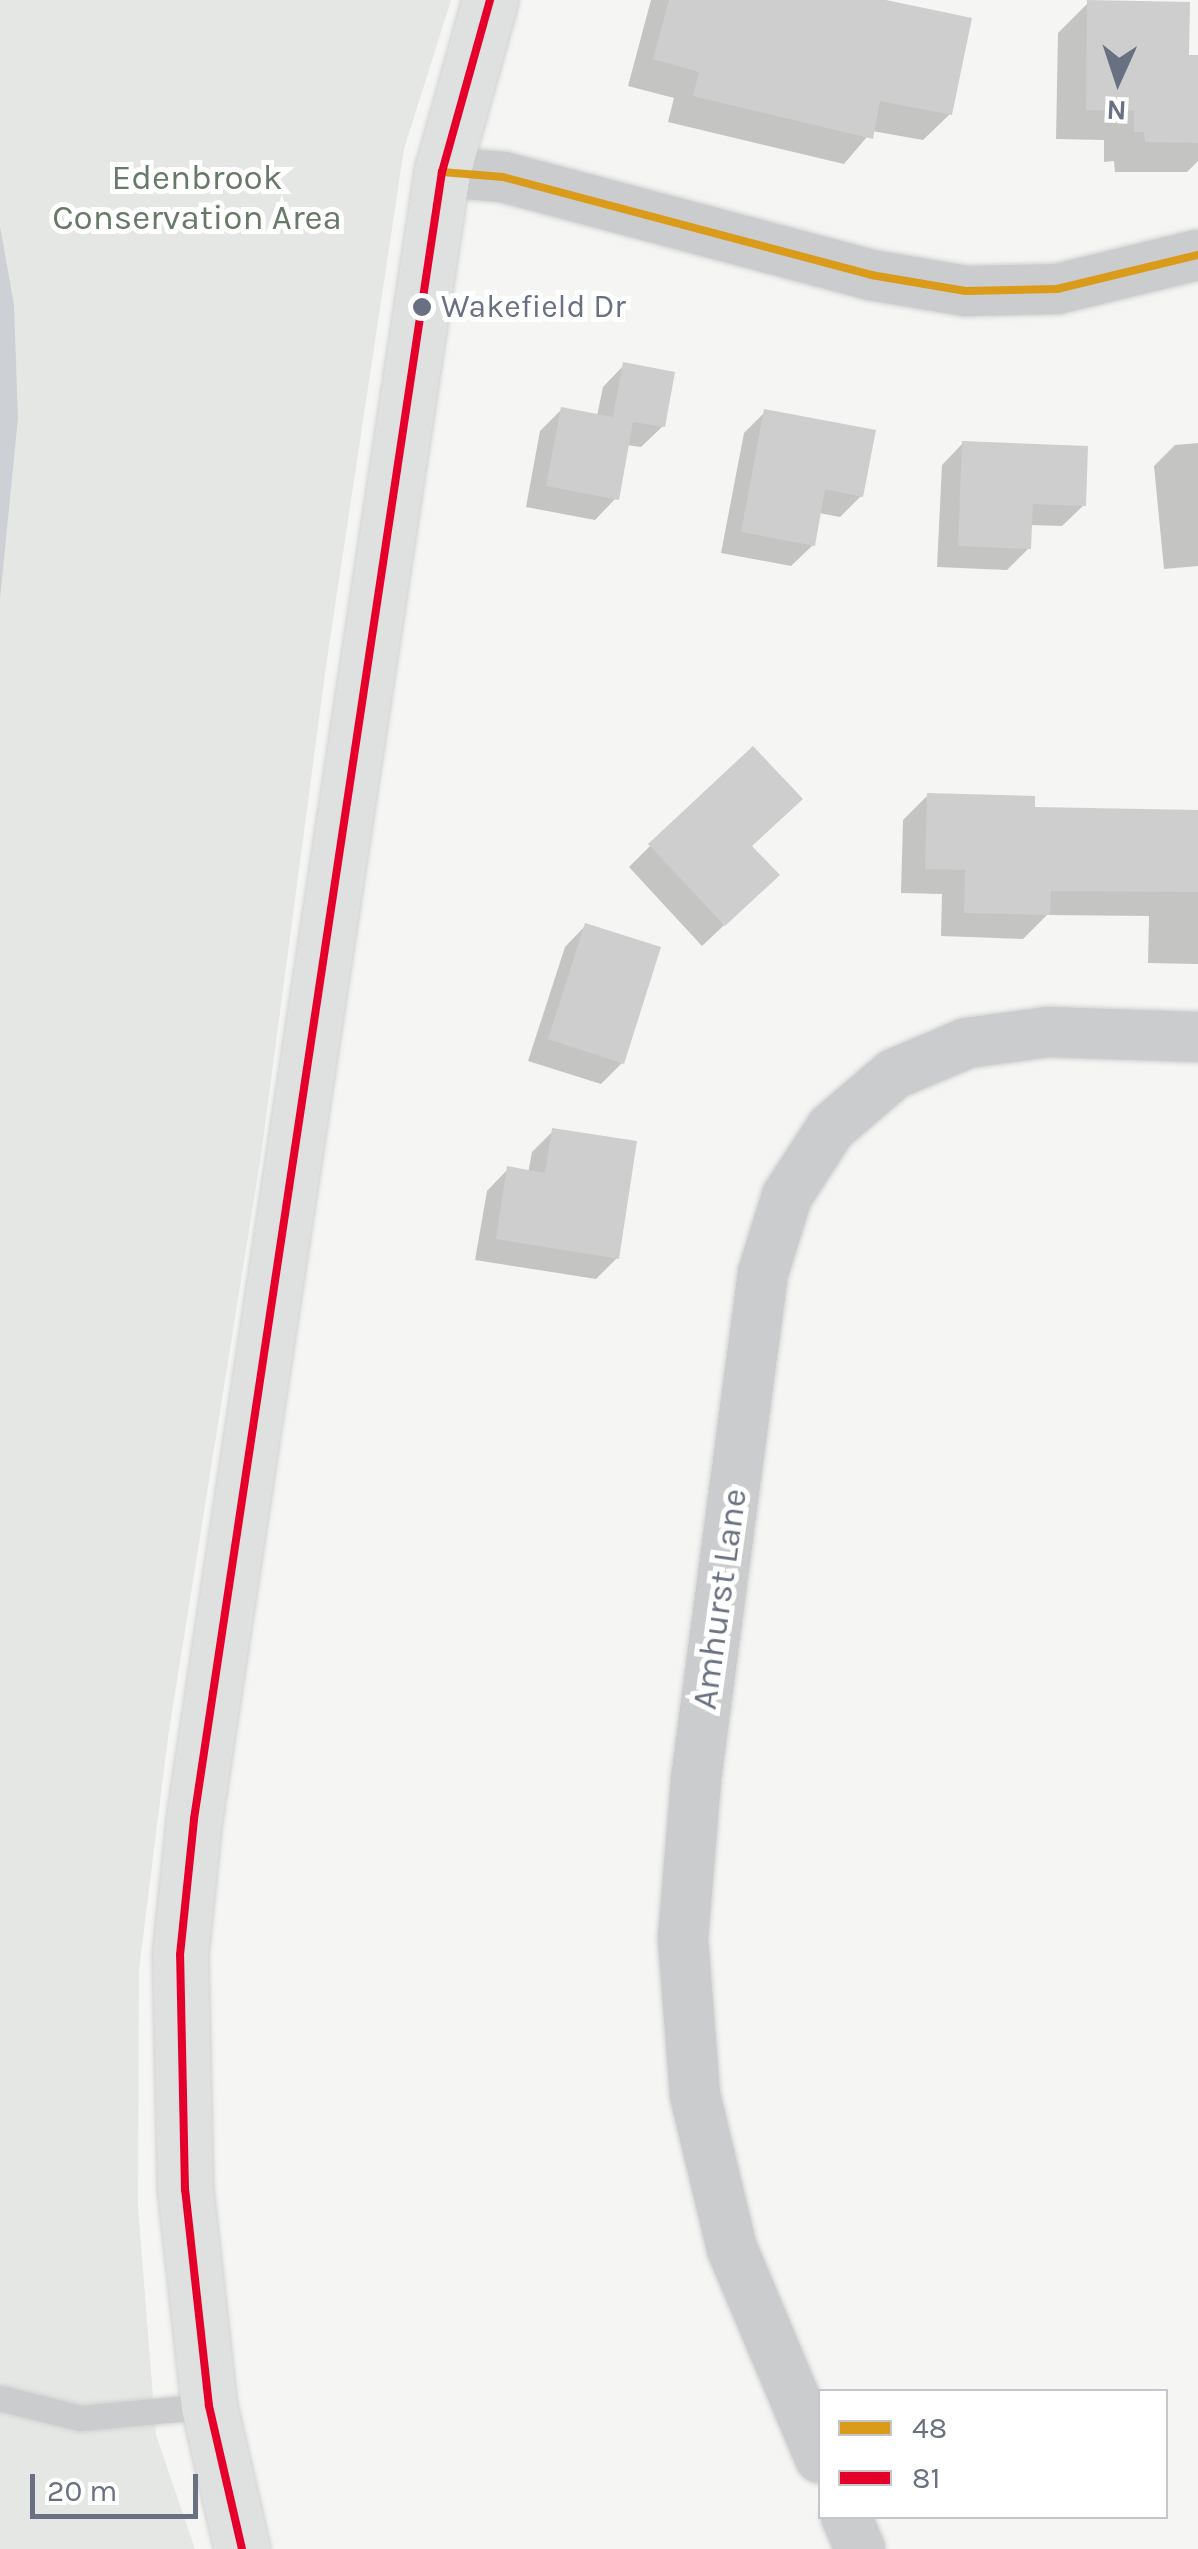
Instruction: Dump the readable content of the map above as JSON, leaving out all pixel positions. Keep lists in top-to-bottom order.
{
  "streets": {
    "street": ["Amhurst Lane"]
  },
  "parks": ["Edenbrook Conservation Area"],
  "places": ["Wakefield Dr"],
  "lines": ["transit line 81", "transit line 48"],
  "legend": ["48", "81"],
  "scale_bar": "20 m",
  "north": "bottom"
}
